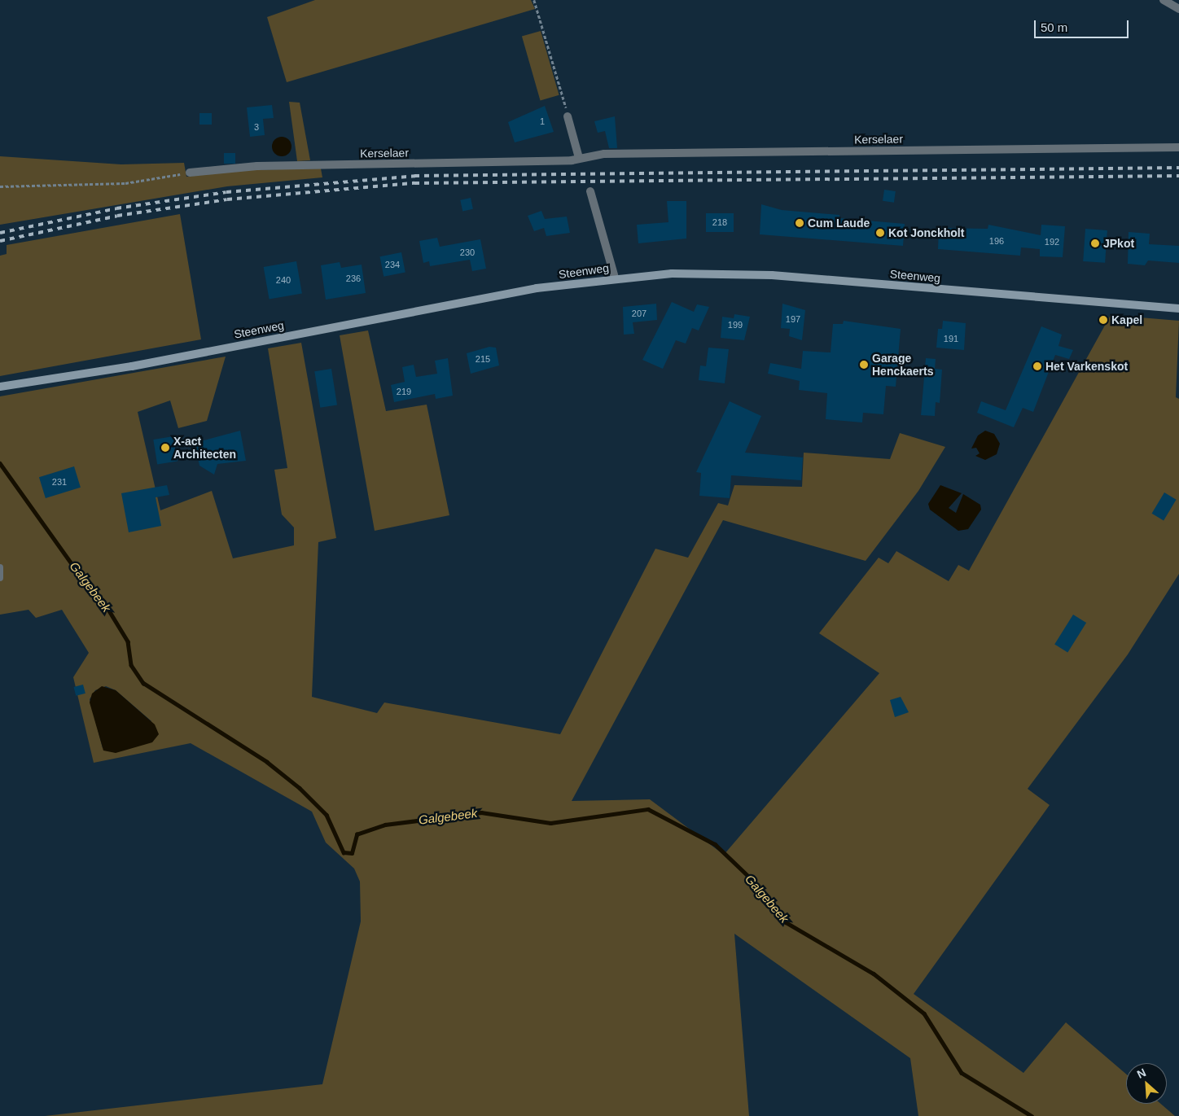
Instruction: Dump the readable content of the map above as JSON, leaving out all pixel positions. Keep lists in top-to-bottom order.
{
  "streets": {
    "main road": ["Steenweg"],
    "street": ["Kerselaer"]
  },
  "water": ["Galgebeek"],
  "places": [
    "Cum Laude",
    "Kot Jonckholt",
    "JPkot",
    "Kapel",
    "Garage Henckaerts",
    "Het Varkenskot",
    "X-act Architecten"
  ],
  "house_numbers": [
    "1",
    "3",
    "218",
    "196",
    "192",
    "230",
    "234",
    "236",
    "240",
    "207",
    "197",
    "199",
    "191",
    "215",
    "219",
    "231"
  ],
  "scale_bar": "50 m",
  "north": "top left"
}
